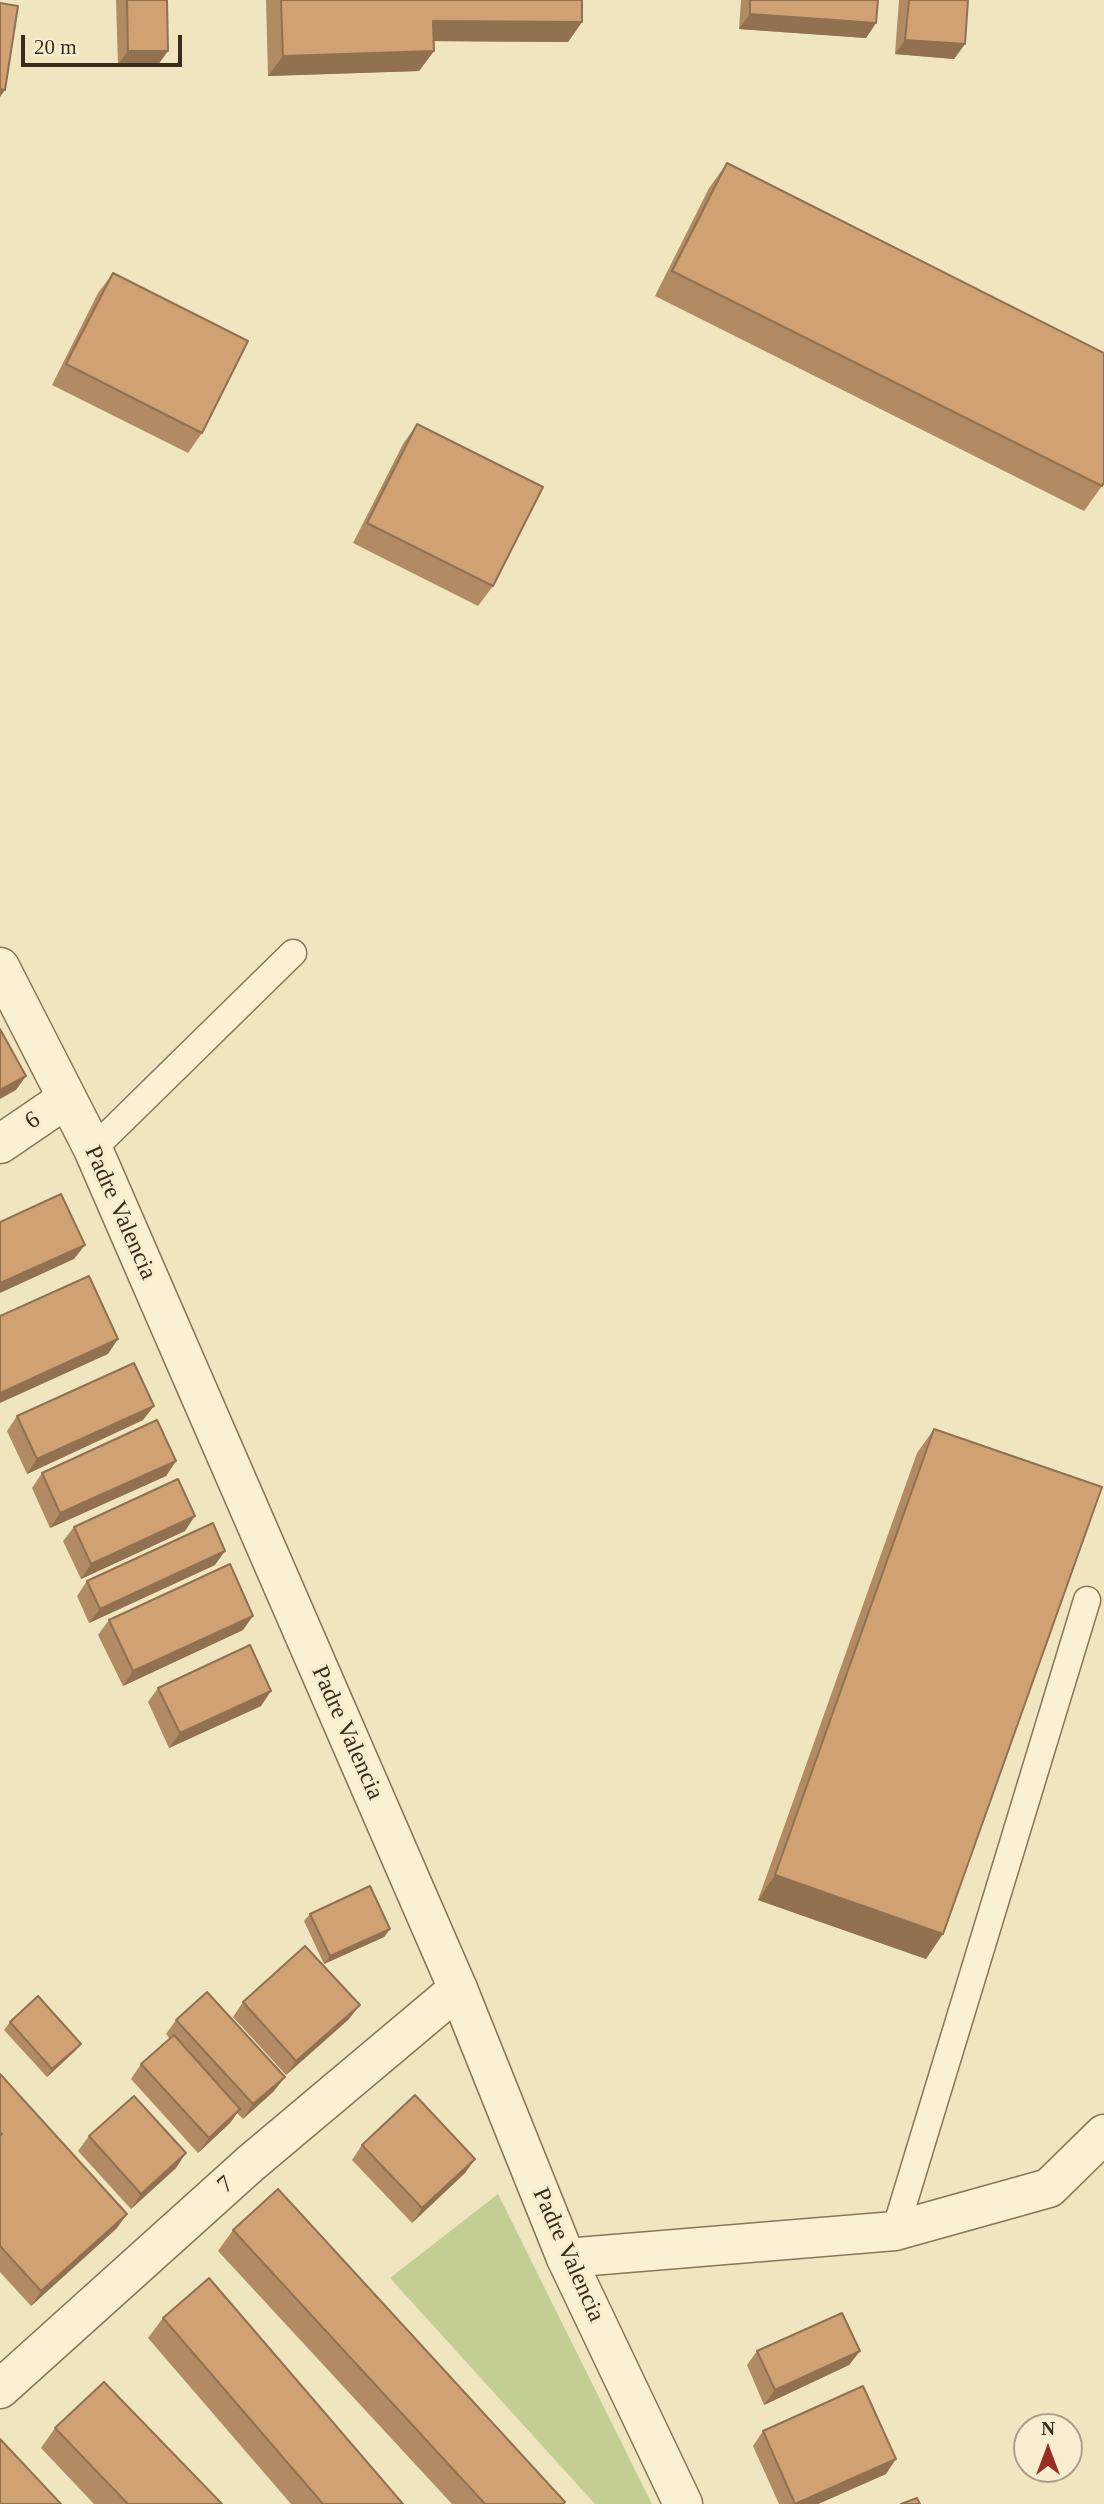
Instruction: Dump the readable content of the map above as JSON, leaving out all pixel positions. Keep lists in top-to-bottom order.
{
  "streets": {
    "street": ["6", "Padre Valencia", "7"]
  },
  "crossings": [
    ["6", "Padre Valencia"],
    ["Padre Valencia", "7"]
  ],
  "scale_bar": "20 m",
  "north": "top"
}
